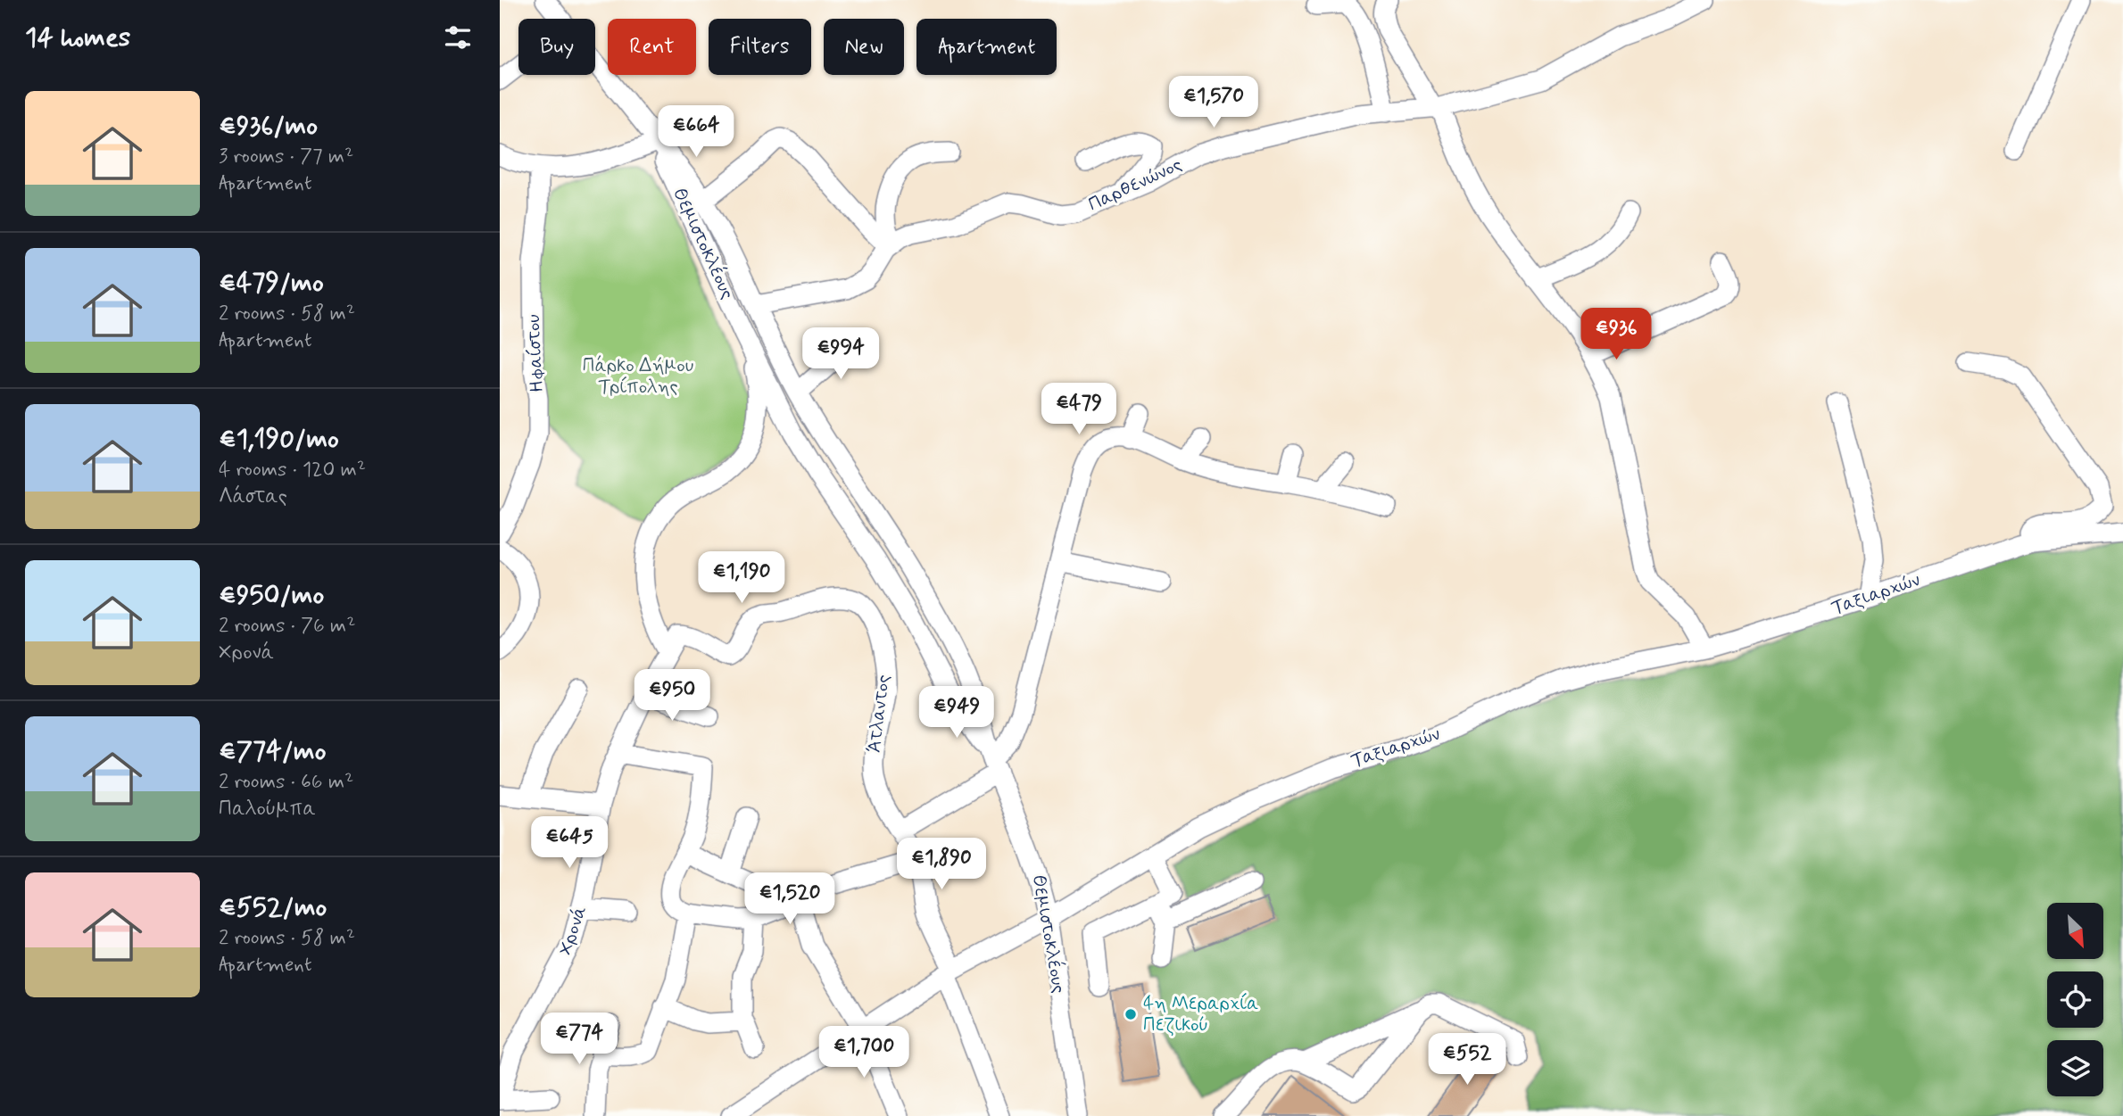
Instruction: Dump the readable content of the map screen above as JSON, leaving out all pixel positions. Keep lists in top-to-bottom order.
{
  "streets": {
    "street": [
      "Παρθενώνος",
      "Θεμιστοκλέους",
      "Ηφαίστου",
      "Ταξιαρχών",
      "Άτλαντος",
      "Χρονά"
    ]
  },
  "crossings": [
    ["Θεμιστοκλέους", "Ταξιαρχών"],
    ["Ταξιαρχών", "Άτλαντος"],
    ["Άτλαντος", "Χρονά"]
  ],
  "parks": ["Πάρκο Δήμου Τρίπολης"],
  "places": ["4η Μεραρχία Πεζικού"],
  "north": "bottom right",
  "page": {
    "heading": "14 homes",
    "chip": [
      "Buy",
      "Rent",
      "Filters",
      "New",
      "Apartment"
    ],
    "list": [
      {
        "name": "€936/mo",
        "note": "3 rooms · 77 m² · Apartment"
      },
      {
        "name": "€479/mo",
        "note": "2 rooms · 58 m² · Apartment"
      },
      {
        "name": "€1,190/mo",
        "note": "4 rooms · 120 m² · Λάστας"
      },
      {
        "name": "€950/mo",
        "note": "2 rooms · 76 m² · Χρονά"
      },
      {
        "name": "€774/mo",
        "note": "2 rooms · 66 m² · Παλούμπα"
      },
      {
        "name": "€552/mo",
        "note": "2 rooms · 58 m² · Apartment"
      }
    ],
    "price": [
      "€1,570",
      "€664",
      "€936",
      "€994",
      "€479",
      "€1,190",
      "€950",
      "€949",
      "€645",
      "€1,890",
      "€1,520",
      "€774",
      "€1,700",
      "€552"
    ]
  }
}
